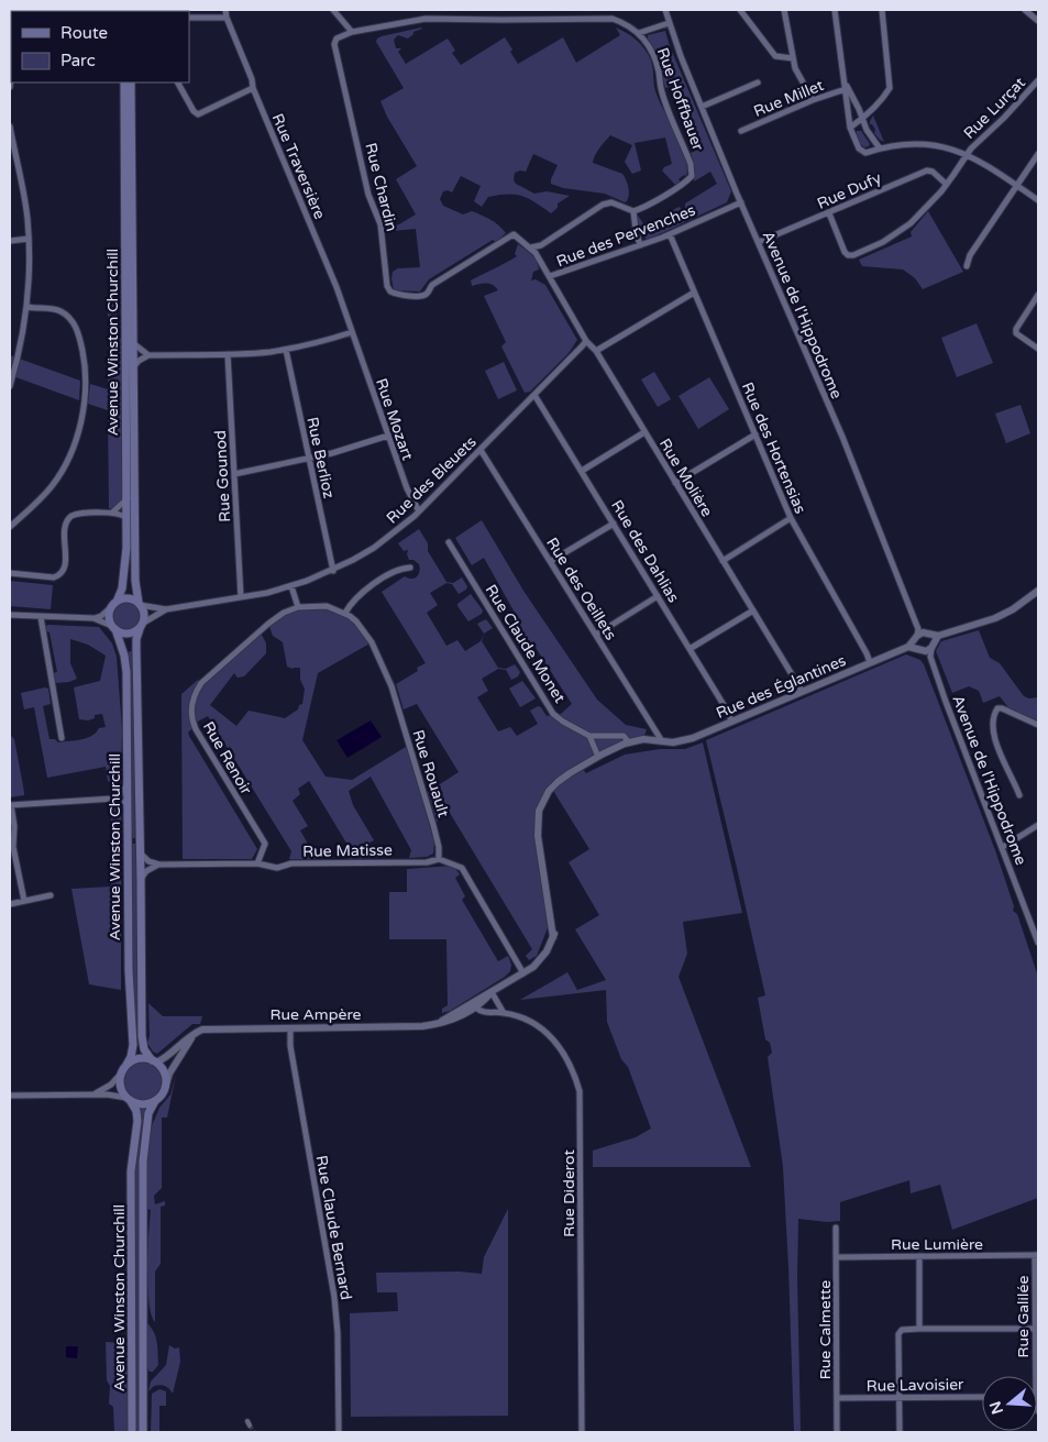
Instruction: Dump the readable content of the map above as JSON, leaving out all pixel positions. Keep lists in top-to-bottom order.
{
  "streets": {
    "main road": ["Avenue Winston Churchill"],
    "street": [
      "Rue Millet",
      "Rue Hoffbauer",
      "Rue Lurçat",
      "Rue Traversière",
      "Rue Chardin",
      "Rue Dufy",
      "Rue des Pervenches",
      "Avenue de l'Hippodrome",
      "Rue Mozart",
      "Rue des Hortensias",
      "Rue Berlioz",
      "Rue Gounod",
      "Rue Molière",
      "Rue des Bleuets",
      "Rue des Dahlias",
      "Rue des Oeillets",
      "Rue Claude Monet",
      "Rue des Églantines",
      "Rue Renoir",
      "Rue Rouault",
      "Rue Matisse",
      "Rue Ampère",
      "Rue Diderot",
      "Rue Claude Bernard",
      "Rue Lumière",
      "Rue Galilée",
      "Rue Calmette",
      "Rue Lavoisier"
    ]
  },
  "crossings": [
    ["Rue Lurçat", "Rue Dufy"],
    ["Rue Traversière", "Rue Mozart"],
    ["Rue Chardin", "Rue Molière"],
    ["Rue Dufy", "Avenue de l'Hippodrome"],
    ["Rue des Pervenches", "Avenue de l'Hippodrome"],
    ["Rue des Pervenches", "Rue des Hortensias"],
    ["Rue des Pervenches", "Rue Molière"],
    ["Avenue de l'Hippodrome", "Rue des Églantines"],
    ["Avenue Winston Churchill", "Rue des Bleuets"],
    ["Avenue Winston Churchill", "Rue Ampère"],
    ["Rue Mozart", "Rue des Bleuets"],
    ["Rue des Hortensias", "Rue des Églantines"],
    ["Rue Berlioz", "Rue des Bleuets"],
    ["Rue Gounod", "Rue des Bleuets"],
    ["Rue Molière", "Rue des Bleuets"],
    ["Rue Molière", "Rue des Églantines"],
    ["Rue des Bleuets", "Rue des Dahlias"],
    ["Rue des Bleuets", "Rue des Oeillets"],
    ["Rue des Dahlias", "Rue des Églantines"],
    ["Rue des Oeillets", "Rue des Églantines"],
    ["Rue Claude Monet", "Rue des Églantines"],
    ["Rue Renoir", "Rue Rouault"],
    ["Rue Renoir", "Rue Matisse"],
    ["Rue Rouault", "Rue Matisse"],
    ["Rue Ampère", "Rue Diderot"],
    ["Rue Ampère", "Rue Claude Bernard"],
    ["Rue Lumière", "Rue Galilée"],
    ["Rue Lumière", "Rue Calmette"],
    ["Rue Calmette", "Rue Lavoisier"]
  ],
  "legend": ["Route", "Parc"],
  "north": "left"
}
